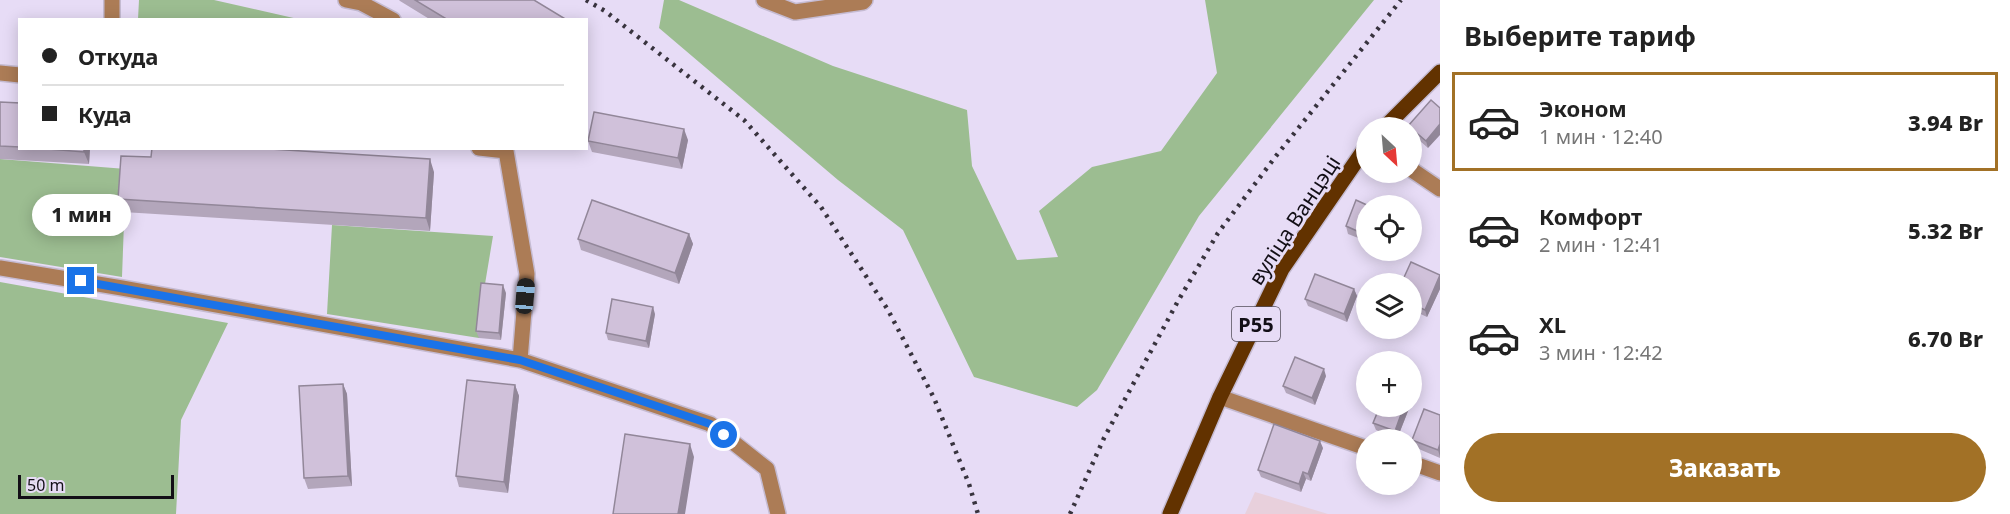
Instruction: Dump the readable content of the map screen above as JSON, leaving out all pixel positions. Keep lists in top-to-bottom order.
{
  "streets": {
    "main road": ["вуліца Ванцэці", "Р55"]
  },
  "scale_bar": "50 m",
  "north": "bottom right",
  "page": {
    "heading": "Выберите тариф",
    "banner": ["Откуда", "Куда"],
    "list": [
      {
        "name": "Эконом",
        "note": "1 мин · 12:40",
        "value": "3.94 Br"
      },
      {
        "name": "Комфорт",
        "note": "2 мин · 12:41",
        "value": "5.32 Br"
      },
      {
        "name": "XL",
        "note": "3 мин · 12:42",
        "value": "6.70 Br"
      }
    ],
    "map_buttons": ["+", "−"],
    "bubble": "1 мин",
    "buttons": "Заказать",
    "scale": "50 m"
  }
}
